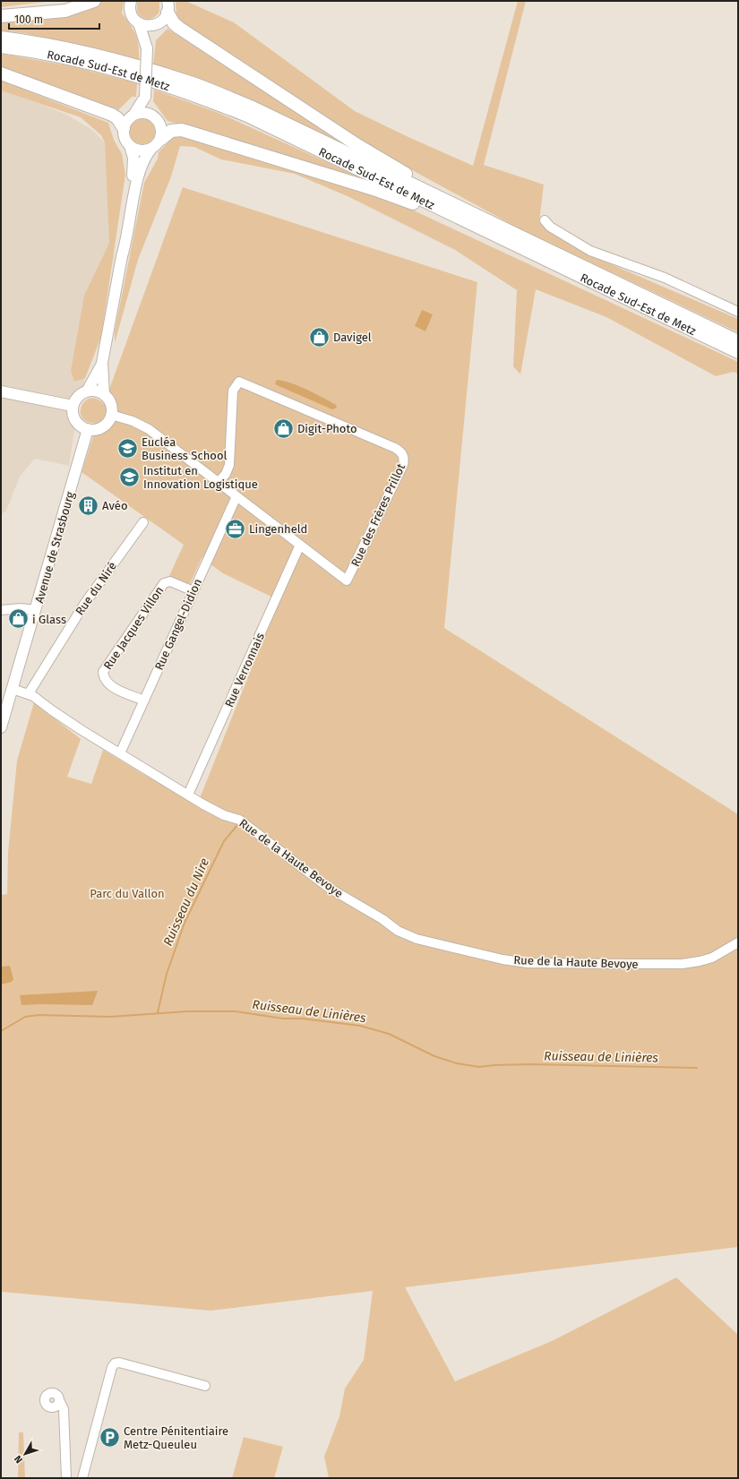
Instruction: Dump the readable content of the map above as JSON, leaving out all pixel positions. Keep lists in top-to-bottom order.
{
  "streets": {
    "highway": ["Rocade Sud-Est de Metz"],
    "main road": ["Avenue de Strasbourg"],
    "street": [
      "Rue des Frères Prillot",
      "Rue du Niré",
      "Rue Gangel-Didion",
      "Rue Jacques Villon",
      "Rue Verronnais",
      "Rue de la Haute Bevoye"
    ]
  },
  "crossings": [
    ["Rue des Frères Prillot", "Rue Verronnais"],
    ["Avenue de Strasbourg", "Rue de la Haute Bevoye"],
    ["Rue du Niré", "Rue de la Haute Bevoye"],
    ["Rue Gangel-Didion", "Rue Jacques Villon"],
    ["Rue Gangel-Didion", "Rue de la Haute Bevoye"],
    ["Rue Verronnais", "Rue de la Haute Bevoye"]
  ],
  "water": ["Ruisseau du Nire", "Ruisseau de Linières"],
  "parks": ["Parc du Vallon"],
  "places": {
    "shop": ["Davigel", "Digit-Photo", "i Glass"],
    "school or university": ["Eucléa Business School", "Institut en Innovation Logistique"],
    "building": ["Avéo"],
    "office": ["Lingenheld"],
    "parking": ["Centre Pénitentiaire Metz-Queuleu"]
  },
  "scale_bar": "100 m",
  "north": "bottom left"
}
